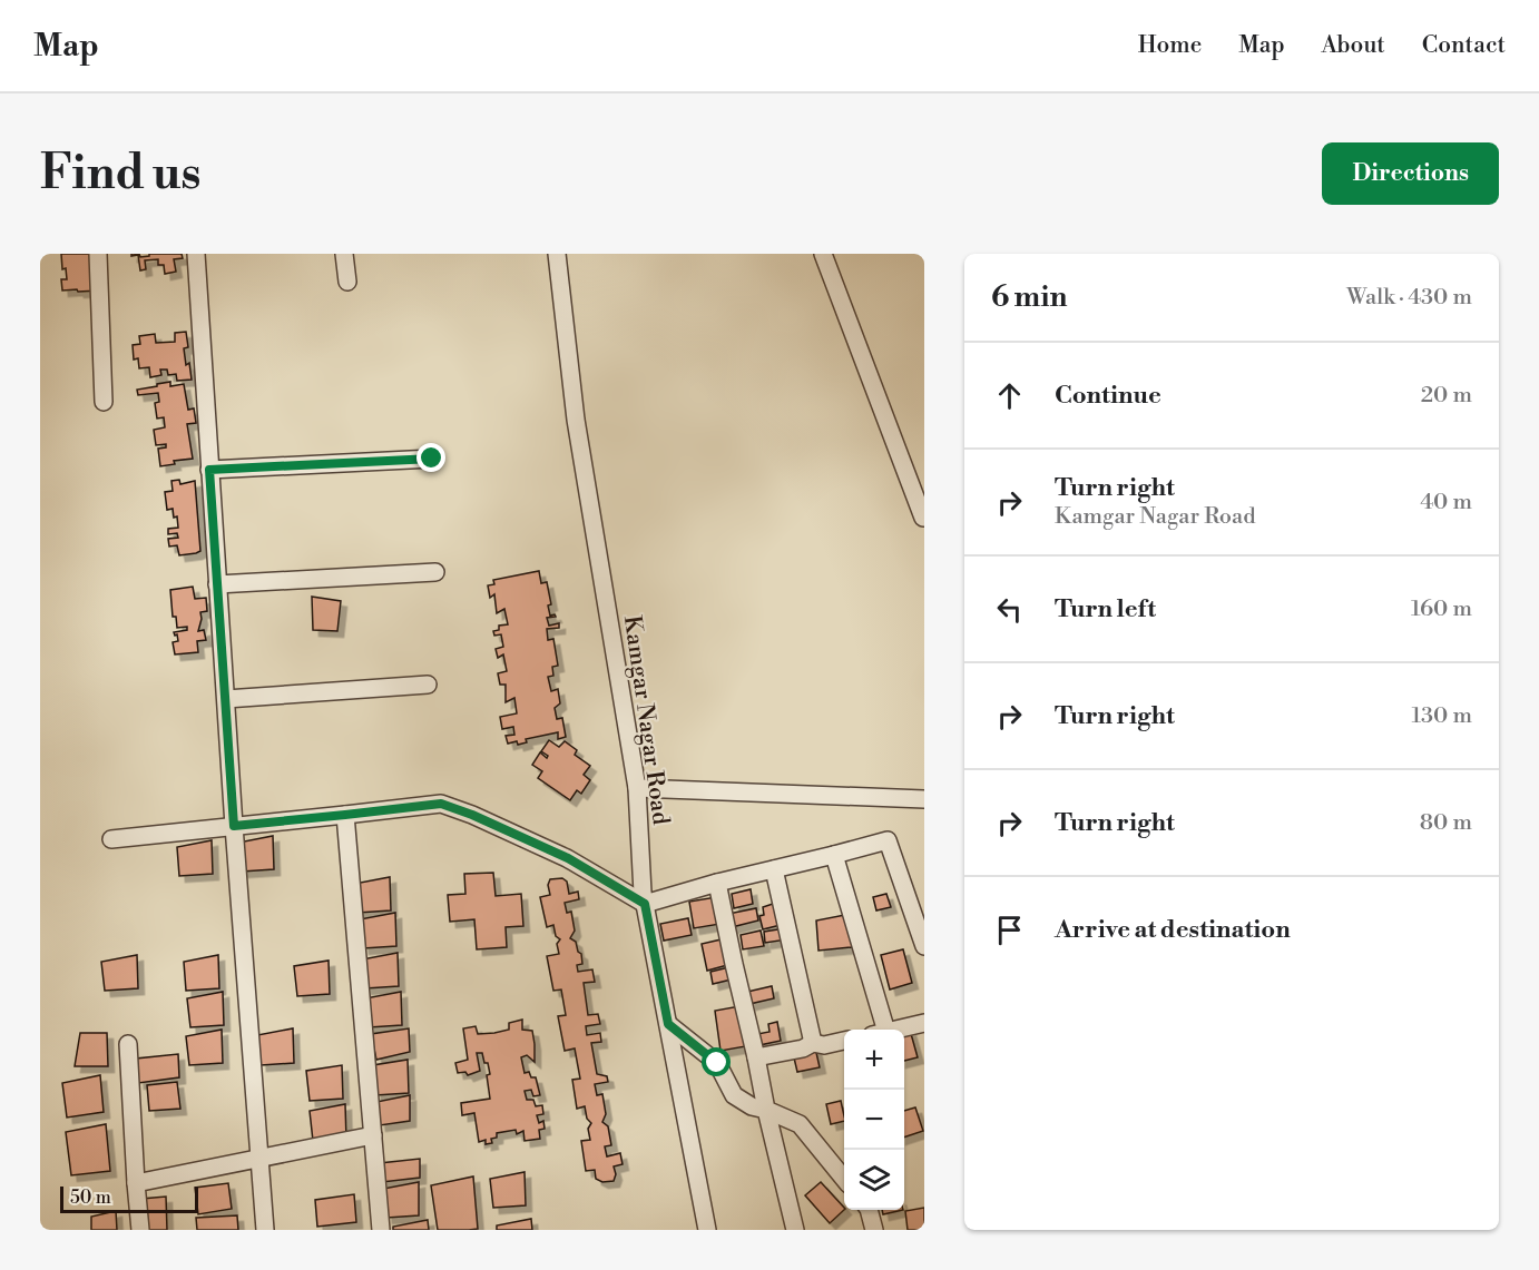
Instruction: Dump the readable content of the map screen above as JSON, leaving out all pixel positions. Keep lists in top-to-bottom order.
{
  "streets": {
    "street": ["Kamgar Nagar Road"]
  },
  "scale_bar": "50 m",
  "page": {
    "header": "Map",
    "nav": [
      "Home",
      "Map",
      "About",
      "Contact"
    ],
    "buttons": "Directions",
    "title": "Find us",
    "heading": ["6 min", "Walk · 430 m"],
    "list": [
      ["Continue", "20 m"],
      ["Turn right", "Kamgar Nagar Road", "40 m"],
      ["Turn left", "160 m"],
      ["Turn right", "130 m"],
      ["Turn right", "80 m"],
      "Arrive at destination"
    ],
    "map_buttons": ["+", "−"],
    "scale": "50 m"
  }
}
